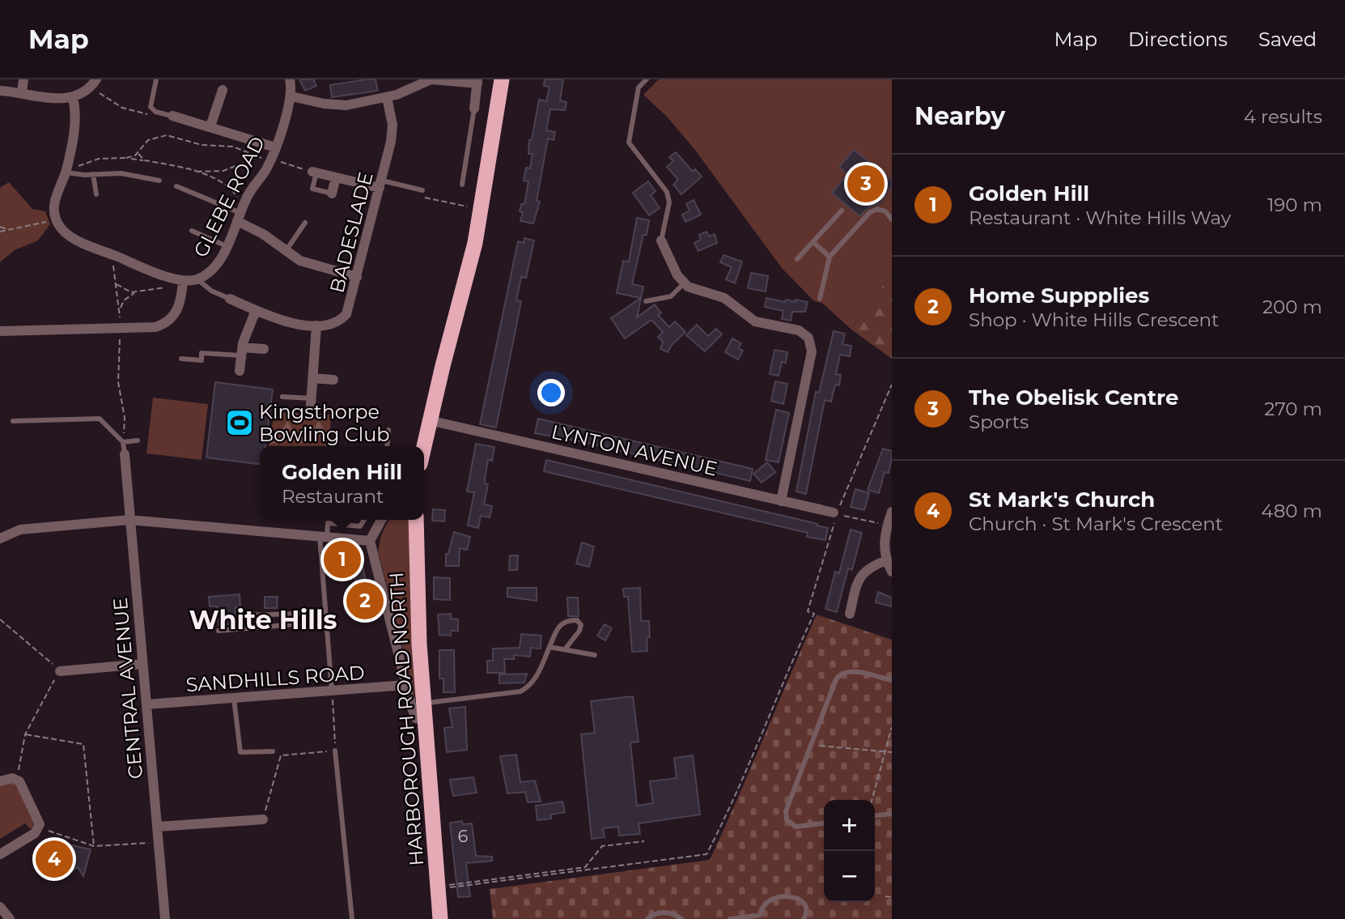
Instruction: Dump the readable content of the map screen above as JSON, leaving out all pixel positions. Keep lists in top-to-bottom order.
{
  "streets": {
    "highway": ["HARBOROUGH ROAD NORTH"],
    "street": [
      "GLEBE ROAD",
      "BADESLADE",
      "LYNTON AVENUE",
      "SANDHILLS ROAD",
      "CENTRAL AVENUE"
    ]
  },
  "crossings": [
    ["SANDHILLS ROAD", "CENTRAL AVENUE"]
  ],
  "districts": ["White Hills"],
  "places": {
    "sports": ["Kingsthorpe Bowling Club"]
  },
  "house_numbers": ["6"],
  "page": {
    "header": "Map",
    "nav": ["Map", "Directions", "Saved"],
    "heading": ["Nearby", "4 results"],
    "list": [
      {
        "mark": "1",
        "name": "Golden Hill",
        "note": "Restaurant · White Hills Way",
        "value": "190 m"
      },
      {
        "mark": "2",
        "name": "Home Suppplies",
        "note": "Shop · White Hills Crescent",
        "value": "200 m"
      },
      {
        "mark": "3",
        "name": "The Obelisk Centre",
        "note": "Sports",
        "value": "270 m"
      },
      {
        "mark": "4",
        "name": "St Mark's Church",
        "note": "Church · St Mark's Crescent",
        "value": "480 m"
      }
    ],
    "pins": [
      "3",
      "1",
      "2",
      "4"
    ],
    "popup": ["Golden Hill", "Restaurant"],
    "map_buttons": ["+", "−"]
  }
}
